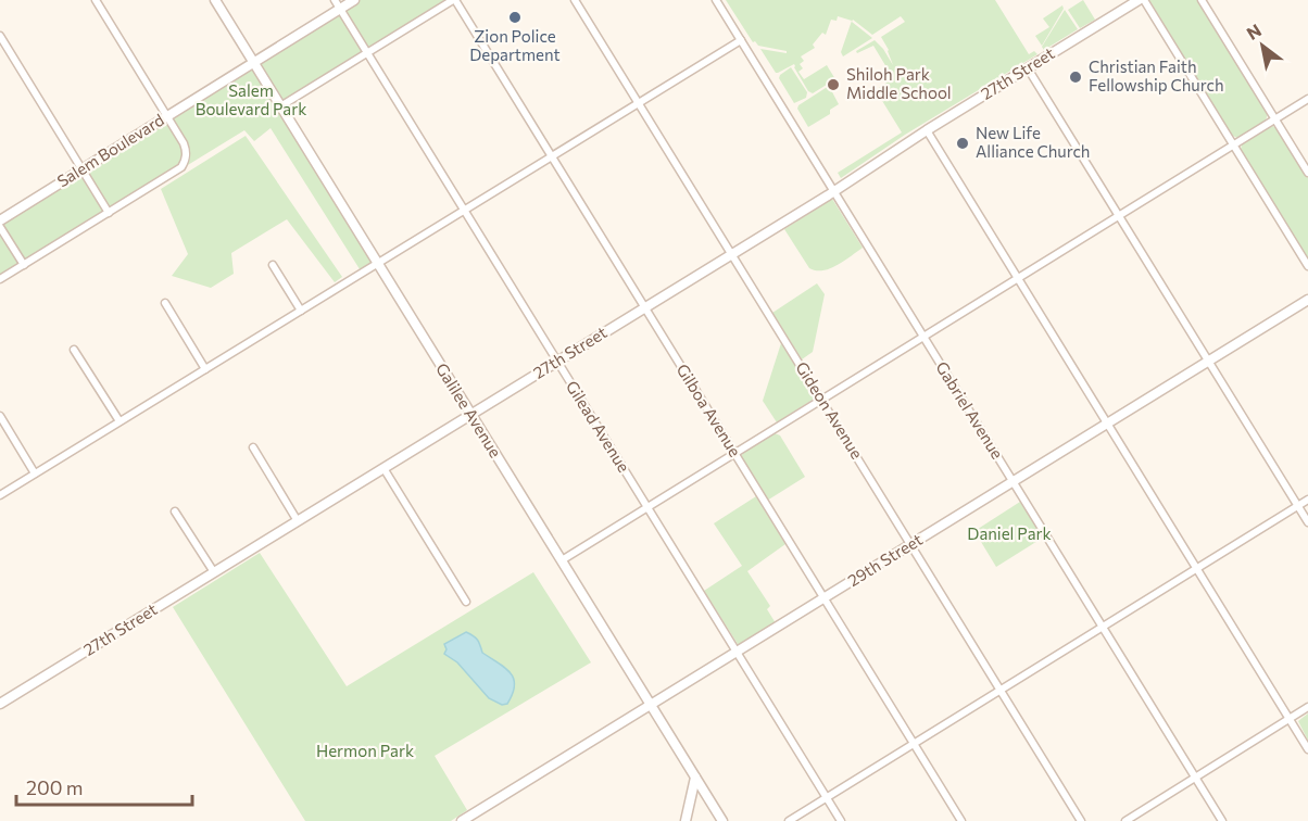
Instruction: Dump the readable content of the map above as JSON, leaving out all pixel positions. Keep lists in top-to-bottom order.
{
  "streets": {
    "street": [
      "27th Street",
      "Salem Boulevard",
      "Galilee Avenue",
      "Gilboa Avenue",
      "Gideon Avenue",
      "Gabriel Avenue",
      "Gilead Avenue",
      "29th Street"
    ]
  },
  "crossings": [
    ["27th Street", "Galilee Avenue"],
    ["27th Street", "Gilboa Avenue"],
    ["27th Street", "Gideon Avenue"],
    ["27th Street", "Gabriel Avenue"],
    ["27th Street", "Gilead Avenue"],
    ["Salem Boulevard", "Galilee Avenue"],
    ["Salem Boulevard", "Gilead Avenue"],
    ["Galilee Avenue", "29th Street"],
    ["Gilboa Avenue", "29th Street"],
    ["Gideon Avenue", "29th Street"],
    ["Gabriel Avenue", "29th Street"],
    ["Gilead Avenue", "29th Street"]
  ],
  "parks": ["Salem Boulevard Park", "Daniel Park", "Hermon Park"],
  "places": [
    "Zion Police Department",
    "Christian Faith Fellowship Church",
    "Shiloh Park Middle School",
    "New Life Alliance Church"
  ],
  "scale_bar": "200 m",
  "north": "top left"
}
